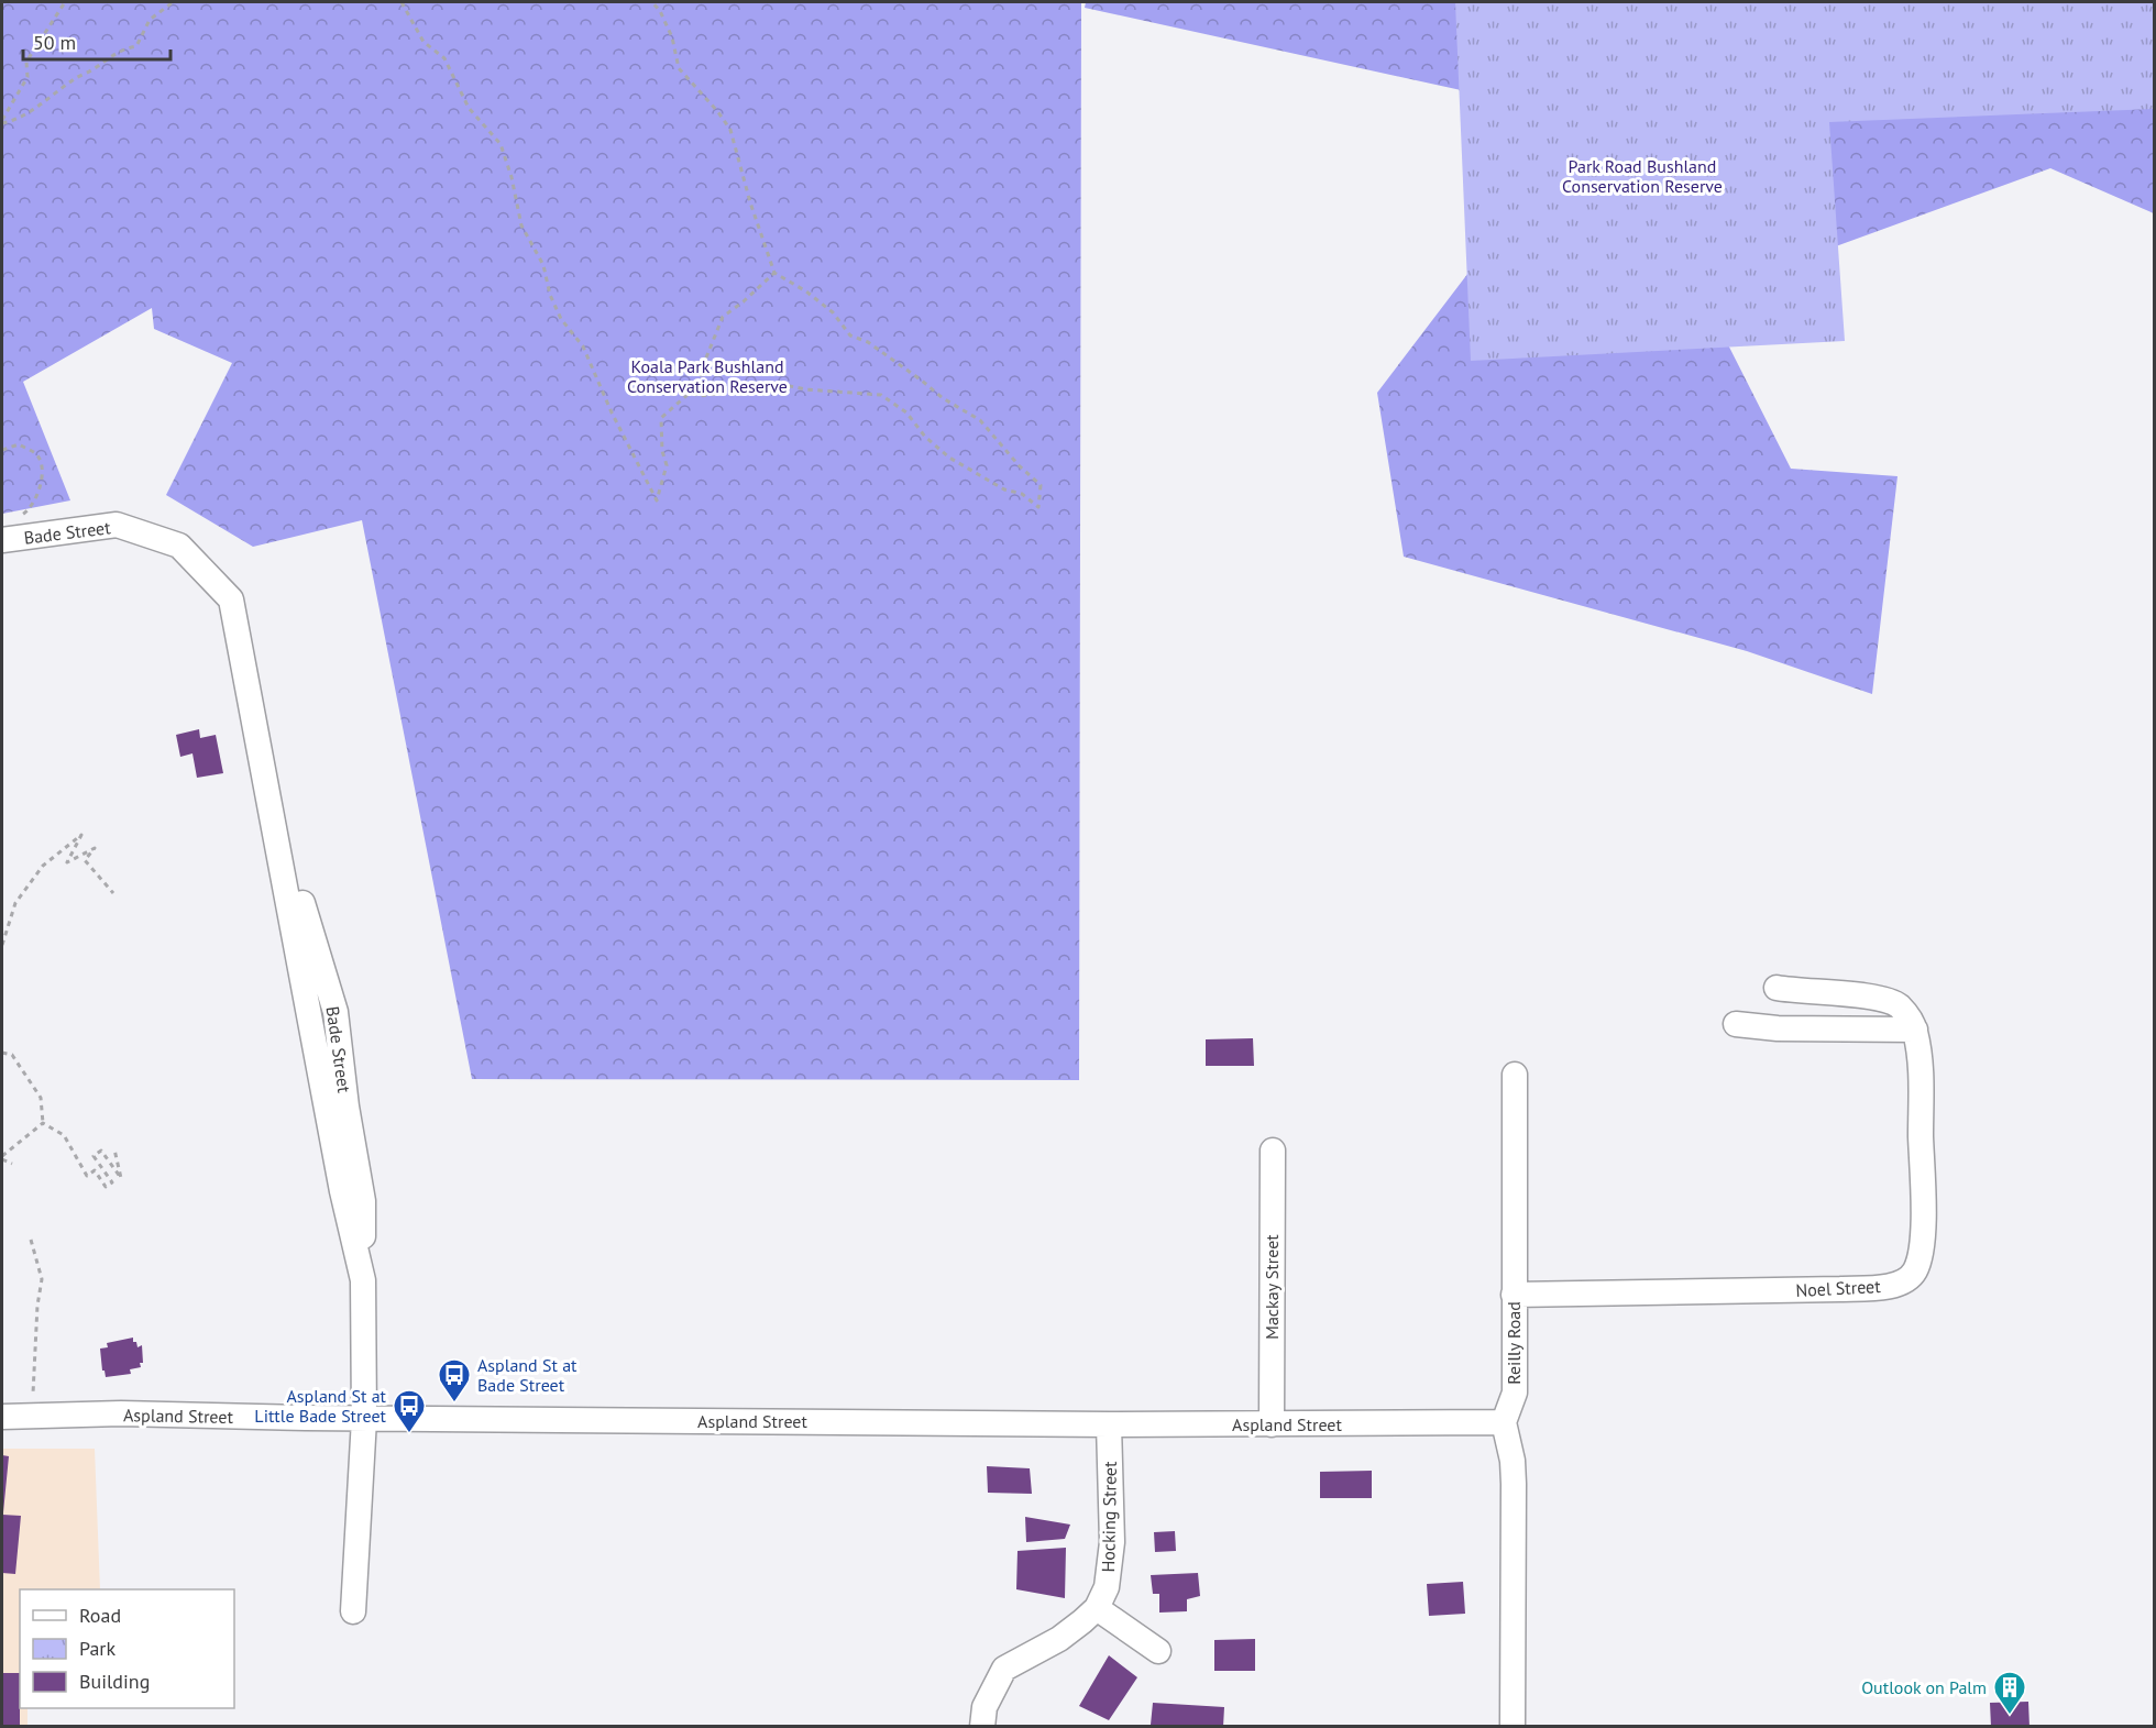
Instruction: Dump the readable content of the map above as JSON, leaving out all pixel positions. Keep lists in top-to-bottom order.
{
  "streets": {
    "street": [
      "Bade Street",
      "Mackay Street",
      "Noel Street",
      "Reilly Road",
      "Aspland Street",
      "Hocking Street"
    ]
  },
  "crossings": [
    ["Bade Street", "Aspland Street"],
    ["Mackay Street", "Aspland Street"],
    ["Noel Street", "Reilly Road"],
    ["Reilly Road", "Aspland Street"],
    ["Aspland Street", "Hocking Street"]
  ],
  "parks": ["Park Road Bushland Conservation Reserve", "Koala Park Bushland Conservation Reserve"],
  "places": {
    "bus stop": ["Aspland St at Bade Street", "Aspland St at Little Bade Street"],
    "building": ["Outlook on Palm"]
  },
  "legend": ["Road", "Park", "Building"],
  "scale_bar": "50 m"
}
